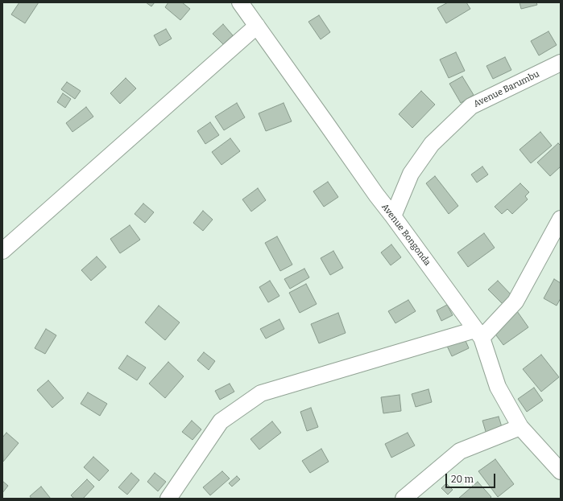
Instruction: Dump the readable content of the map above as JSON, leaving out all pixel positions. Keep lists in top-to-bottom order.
{
  "streets": {
    "street": ["Avenue Barumbu", "Avenue Bongonda"]
  },
  "crossings": [
    ["Avenue Barumbu", "Avenue Bongonda"]
  ],
  "scale_bar": "20 m"
}
